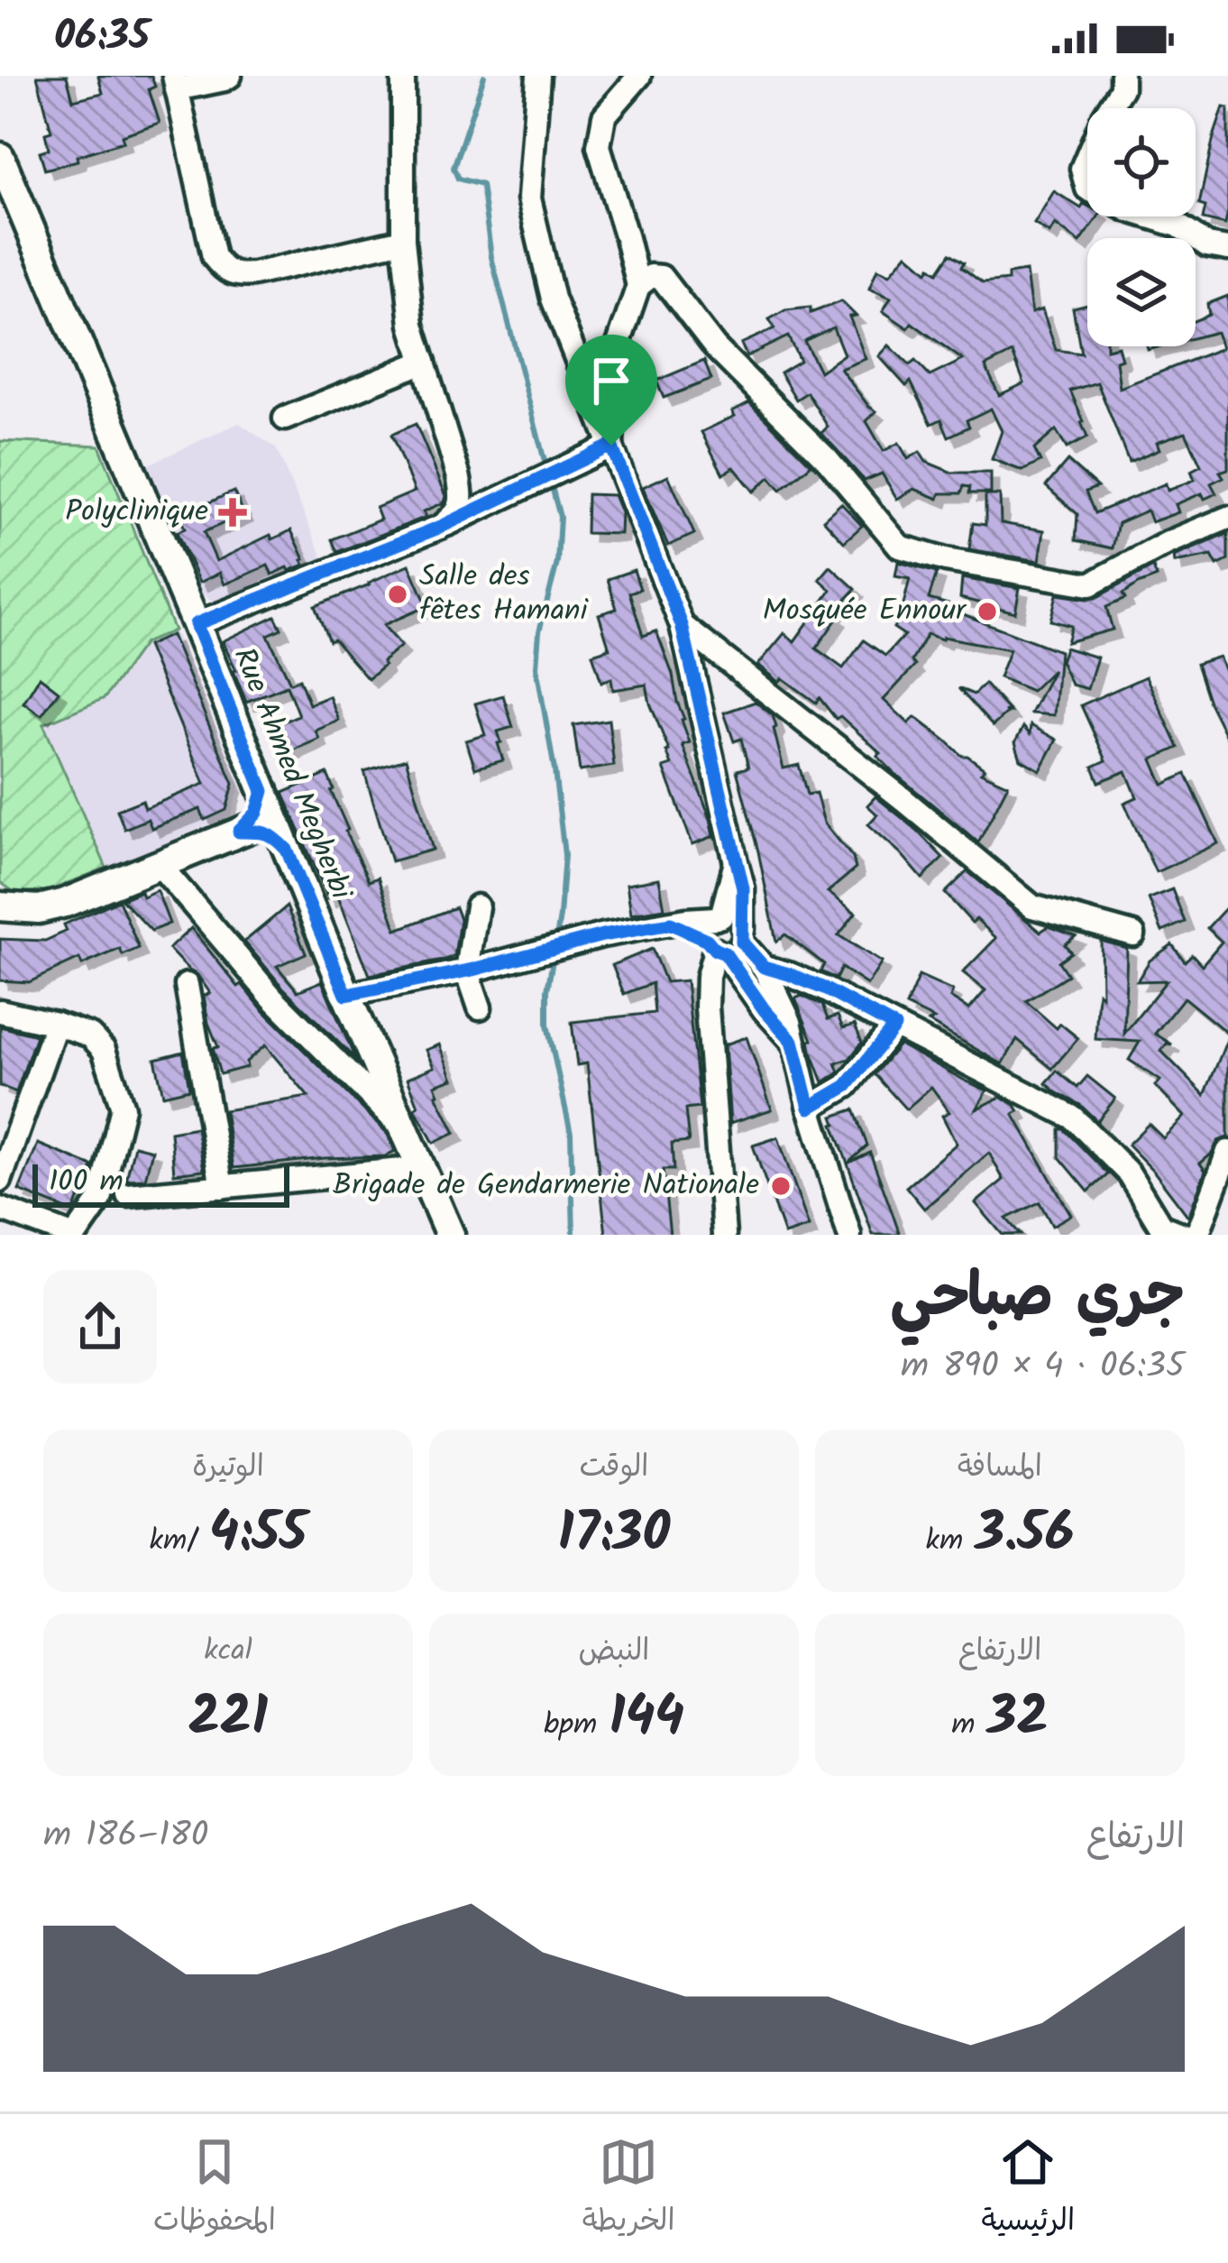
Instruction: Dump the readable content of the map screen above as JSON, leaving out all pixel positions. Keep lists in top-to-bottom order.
{
  "streets": {
    "main road": ["Rue Ahmed Megherbi"]
  },
  "places": {
    "health": ["Polyclinique"],
    "other": ["Salle des fêtes Hamani", "Mosquée Ennour", "Brigade de Gendarmerie Nationale"]
  },
  "scale_bar": "100 m",
  "page": {
    "status": "06:35",
    "scale": "100 m",
    "heading": ["جري صباحي", "06:35 · 4 × 890 m"],
    "stats": [
      ["المسافة", "3.56 km"],
      ["الوقت", "17:30"],
      ["الوتيرة", "4:55 /km"],
      ["الارتفاع", "32 m"],
      ["النبض", "144 bpm"],
      ["kcal", "221"]
    ],
    "chart": ["الارتفاع", "180–186 m"],
    "tabs": ["الرئيسية", "الخريطة", "المحفوظات"]
  }
}
